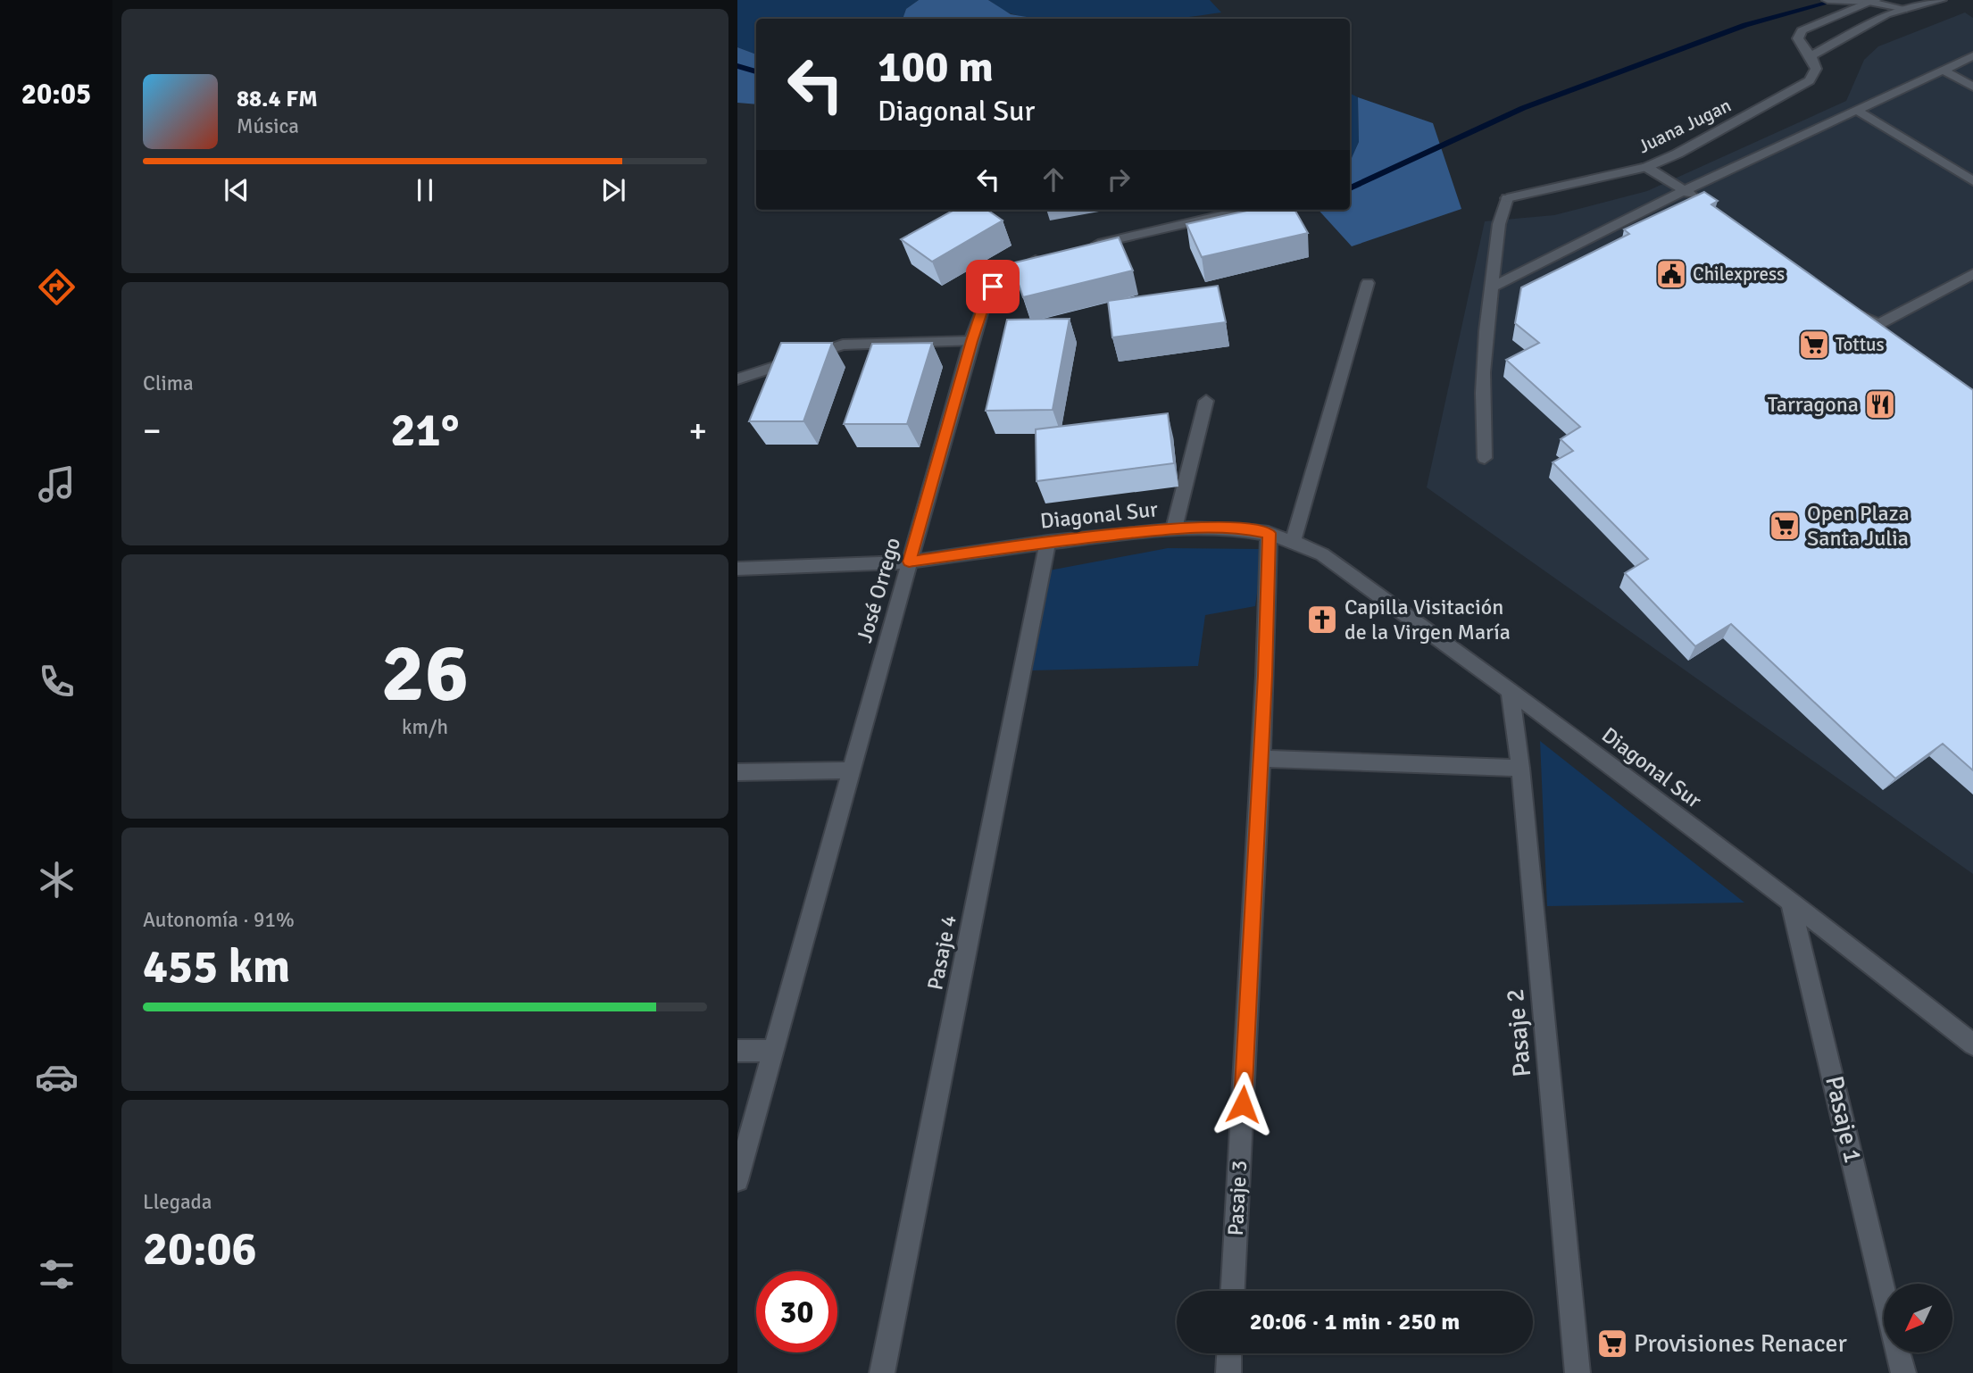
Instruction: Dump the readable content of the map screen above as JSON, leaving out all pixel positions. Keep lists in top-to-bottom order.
{
  "streets": {
    "street": [
      "Juana Jugan",
      "Diagonal Sur",
      "José Orrego",
      "Pasaje 4",
      "Pasaje 2",
      "Pasaje 1",
      "Pasaje 3"
    ]
  },
  "crossings": [
    ["Diagonal Sur", "José Orrego"],
    ["Diagonal Sur", "Pasaje 4"],
    ["Diagonal Sur", "Pasaje 2"],
    ["Diagonal Sur", "Pasaje 1"],
    ["Diagonal Sur", "Pasaje 3"]
  ],
  "places": {
    "public building": ["Chilexpress"],
    "supermarket": ["Tottus", "Open Plaza Santa Julia", "Provisiones Renacer"],
    "restaurant": ["Tarragona"],
    "church": ["Capilla Visitación de la Virgen María"]
  },
  "north": "bottom left",
  "page": {
    "tabs": "20:05",
    "turn": ["100 m", "Diagonal Sur"],
    "song": ["88.4 FM", "Música"],
    "tile": [
      "Clima",
      ["26", "km/h"],
      ["Autonomía · 91%", "455 km"],
      ["Llegada", "20:06"]
    ],
    "heat": ["−", "21°", "+"],
    "limit": "30",
    "trip": "20:06 · 1 min · 250 m"
  }
}
